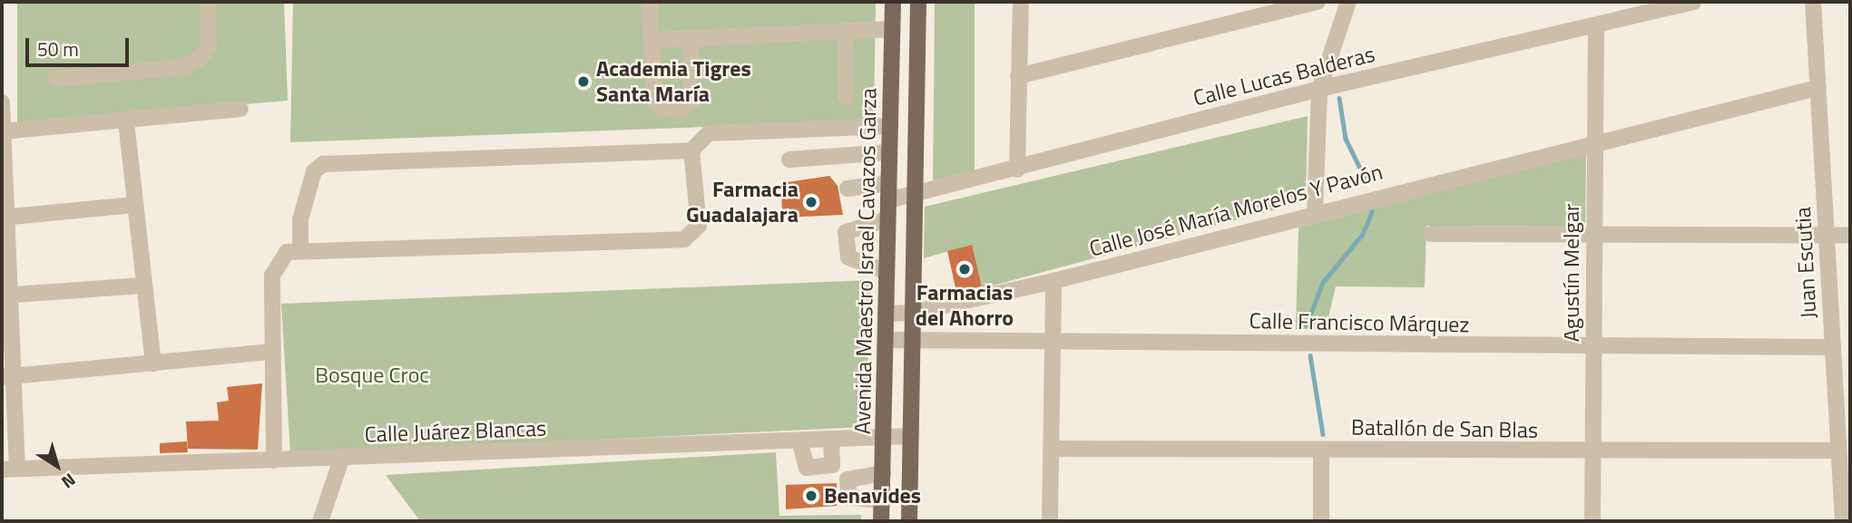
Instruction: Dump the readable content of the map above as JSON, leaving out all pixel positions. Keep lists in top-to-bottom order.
{
  "streets": {
    "main road": ["Avenida Maestro Israel Cavazos Garza"],
    "street": [
      "Calle Lucas Balderas",
      "Calle José María Morelos Y Pavón",
      "Juan Escutia",
      "Agustín Melgar",
      "Calle Francisco Márquez",
      "Batallón de San Blas",
      "Calle Juárez Blancas"
    ]
  },
  "crossings": [
    ["Calle Lucas Balderas", "Avenida Maestro Israel Cavazos Garza"],
    ["Calle Lucas Balderas", "Agustín Melgar"],
    ["Calle José María Morelos Y Pavón", "Avenida Maestro Israel Cavazos Garza"],
    ["Calle José María Morelos Y Pavón", "Juan Escutia"],
    ["Calle José María Morelos Y Pavón", "Agustín Melgar"],
    ["Avenida Maestro Israel Cavazos Garza", "Calle Francisco Márquez"],
    ["Avenida Maestro Israel Cavazos Garza", "Calle Juárez Blancas"],
    ["Juan Escutia", "Calle Francisco Márquez"],
    ["Juan Escutia", "Batallón de San Blas"],
    ["Agustín Melgar", "Calle Francisco Márquez"],
    ["Agustín Melgar", "Batallón de San Blas"]
  ],
  "parks": ["Bosque Croc"],
  "places": [
    "Academia Tigres Santa María",
    "Farmacia Guadalajara",
    "Farmacias del Ahorro",
    "Benavides"
  ],
  "scale_bar": "50 m",
  "north": "bottom right"
}
